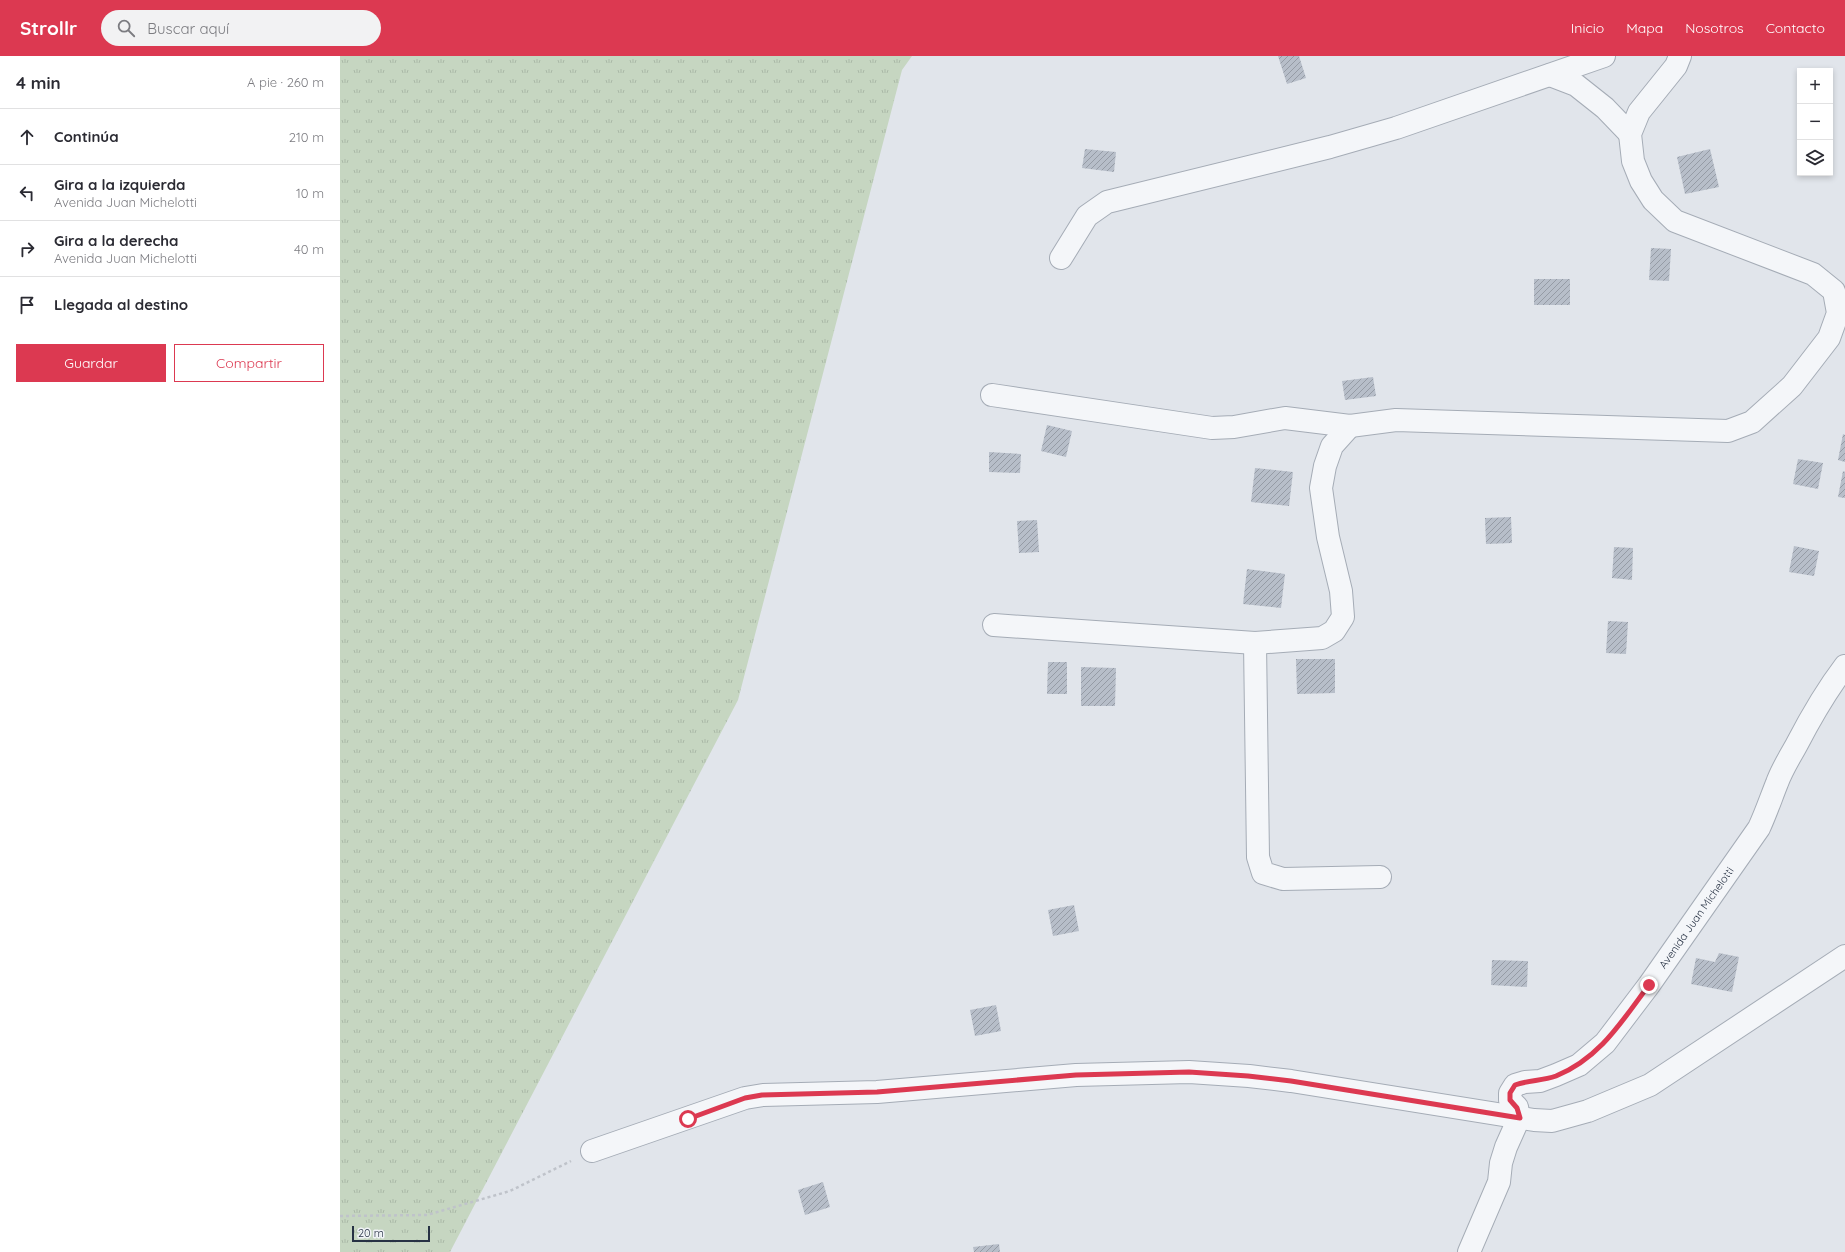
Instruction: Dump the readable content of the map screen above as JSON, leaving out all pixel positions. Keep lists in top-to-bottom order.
{
  "streets": {
    "street": ["Avenida Juan Michelotti"]
  },
  "scale_bar": "20 m",
  "page": {
    "header": "Strollr",
    "search": "Buscar aquí",
    "nav": [
      "Inicio",
      "Mapa",
      "Nosotros",
      "Contacto"
    ],
    "heading": ["4 min", "A pie · 260 m"],
    "map_buttons": ["+", "−"],
    "list": [
      ["Continúa", "210 m"],
      ["Gira a la izquierda", "Avenida Juan Michelotti", "10 m"],
      ["Gira a la derecha", "Avenida Juan Michelotti", "40 m"],
      "Llegada al destino"
    ],
    "buttons": ["Guardar", "Compartir"],
    "scale": "20 m"
  }
}
